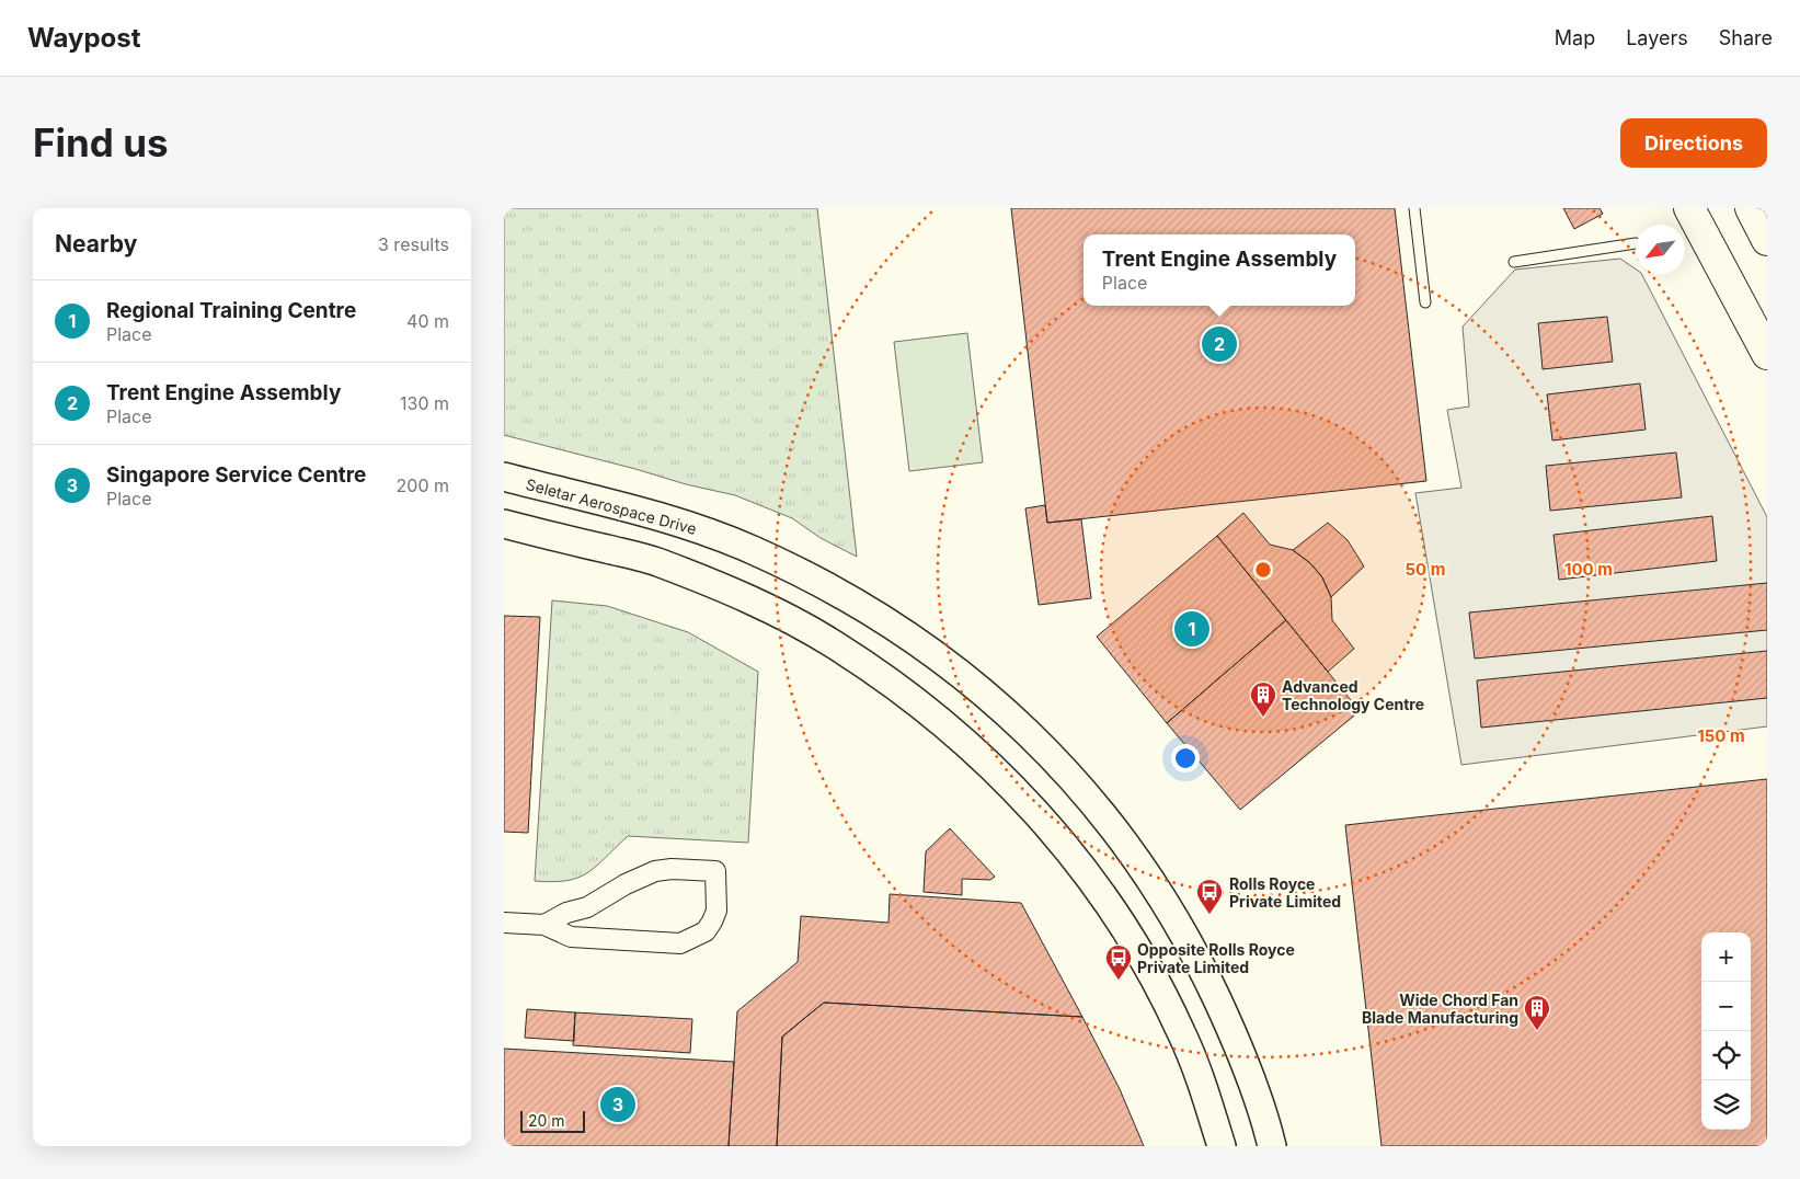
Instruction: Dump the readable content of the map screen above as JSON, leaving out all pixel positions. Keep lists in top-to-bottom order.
{
  "streets": {
    "street": ["Seletar Aerospace Drive"]
  },
  "places": {
    "building": ["Advanced Technology Centre", "Wide Chord Fan Blade Manufacturing"],
    "bus stop": ["Rolls Royce Private Limited", "Opposite Rolls Royce Private Limited"]
  },
  "scale_bar": "20 m",
  "north": "bottom left",
  "page": {
    "header": "Waypost",
    "nav": ["Map", "Layers", "Share"],
    "buttons": "Directions",
    "title": "Find us",
    "heading": ["Nearby", "3 results"],
    "popup": ["Trent Engine Assembly", "Place"],
    "list": [
      {
        "mark": "1",
        "name": "Regional Training Centre",
        "note": "Place",
        "value": "40 m"
      },
      {
        "mark": "2",
        "name": "Trent Engine Assembly",
        "note": "Place",
        "value": "130 m"
      },
      {
        "mark": "3",
        "name": "Singapore Service Centre",
        "note": "Place",
        "value": "200 m"
      }
    ],
    "pins": ["2", "1", "3"],
    "map_buttons": ["+", "−"],
    "scale": "20 m"
  },
  "rings": ["50 m", "100 m", "150 m"]
}
